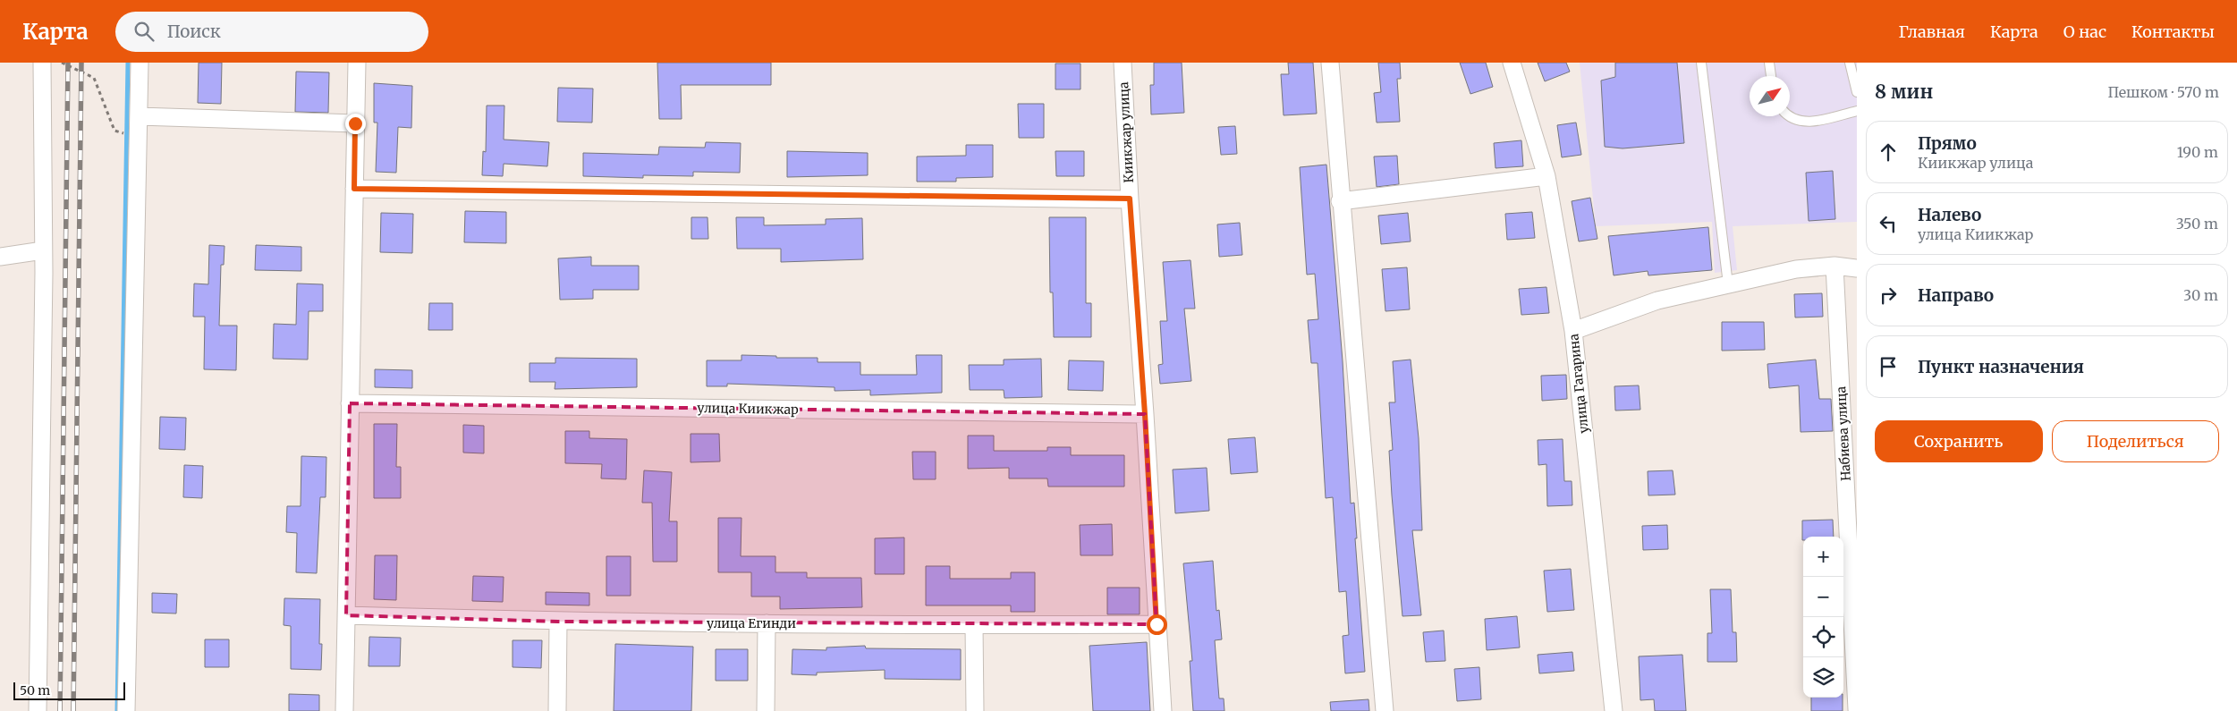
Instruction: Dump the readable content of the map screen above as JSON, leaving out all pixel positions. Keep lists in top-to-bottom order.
{
  "streets": {
    "street": [
      "Киикжар улица",
      "улица Гагарина",
      "улица Киикжар",
      "Набиева улица",
      "улица Егинди"
    ]
  },
  "crossings": [
    ["Киикжар улица", "улица Киикжар"],
    ["Киикжар улица", "улица Егинди"]
  ],
  "scale_bar": "50 m",
  "north": "top right",
  "page": {
    "header": "Карта",
    "search": "Поиск",
    "nav": [
      "Главная",
      "Карта",
      "О нас",
      "Контакты"
    ],
    "heading": ["8 мин", "Пешком · 570 m"],
    "list": [
      ["Прямо", "Киикжар улица", "190 m"],
      ["Налево", "улица Киикжар", "350 m"],
      ["Направо", "30 m"],
      "Пункт назначения"
    ],
    "buttons": ["Сохранить", "Поделиться"],
    "map_buttons": ["+", "−"],
    "scale": "50 m"
  }
}
